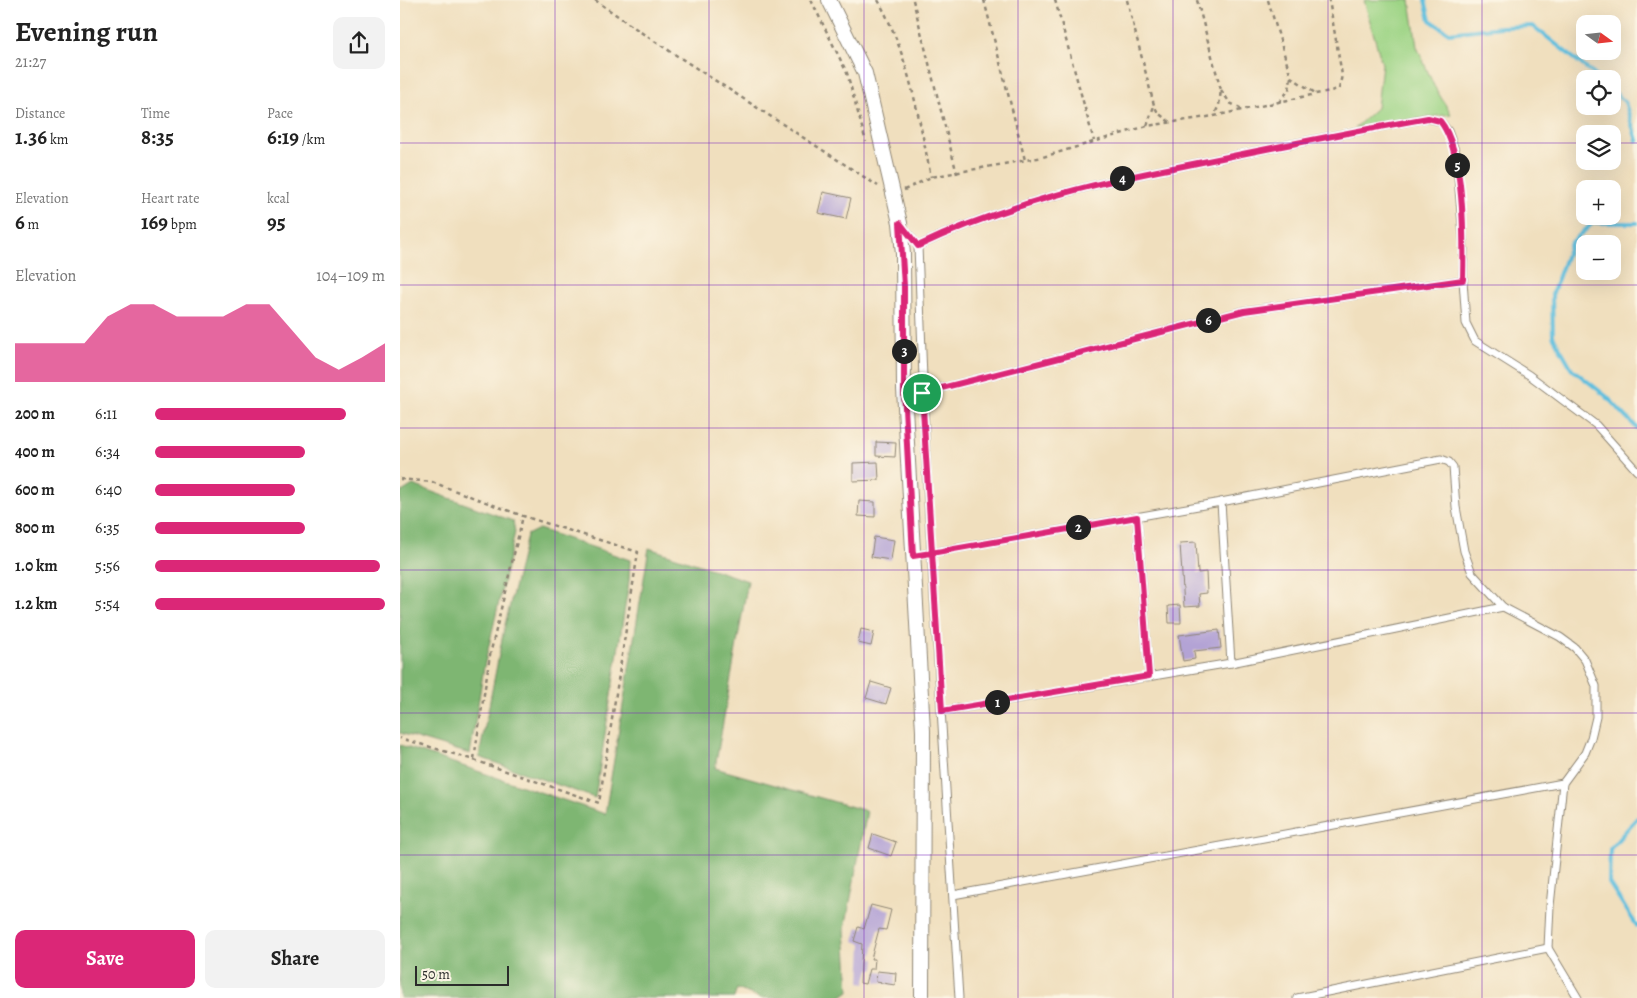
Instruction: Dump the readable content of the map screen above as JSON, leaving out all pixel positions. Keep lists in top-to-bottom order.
{
  "scale_bar": "50 m",
  "north": "right",
  "page": {
    "heading": ["Evening run", "21:27"],
    "map_buttons": ["+", "−"],
    "stats": [
      ["Distance", "1.36 km"],
      ["Time", "8:35"],
      ["Pace", "6:19 /km"],
      ["Elevation", "6 m"],
      ["Heart rate", "169 bpm"],
      ["kcal", "95"]
    ],
    "pins": [
      "5",
      "4",
      "6",
      "3",
      "2",
      "1"
    ],
    "chart": ["Elevation", "104–109 m"],
    "list": [
      {
        "name": "200 m",
        "note": "6:11"
      },
      {
        "name": "400 m",
        "note": "6:34"
      },
      {
        "name": "600 m",
        "note": "6:40"
      },
      {
        "name": "800 m",
        "note": "6:35"
      },
      {
        "name": "1.0 km",
        "note": "5:56"
      },
      {
        "name": "1.2 km",
        "note": "5:54"
      }
    ],
    "buttons": ["Save", "Share"],
    "scale": "50 m"
  }
}
